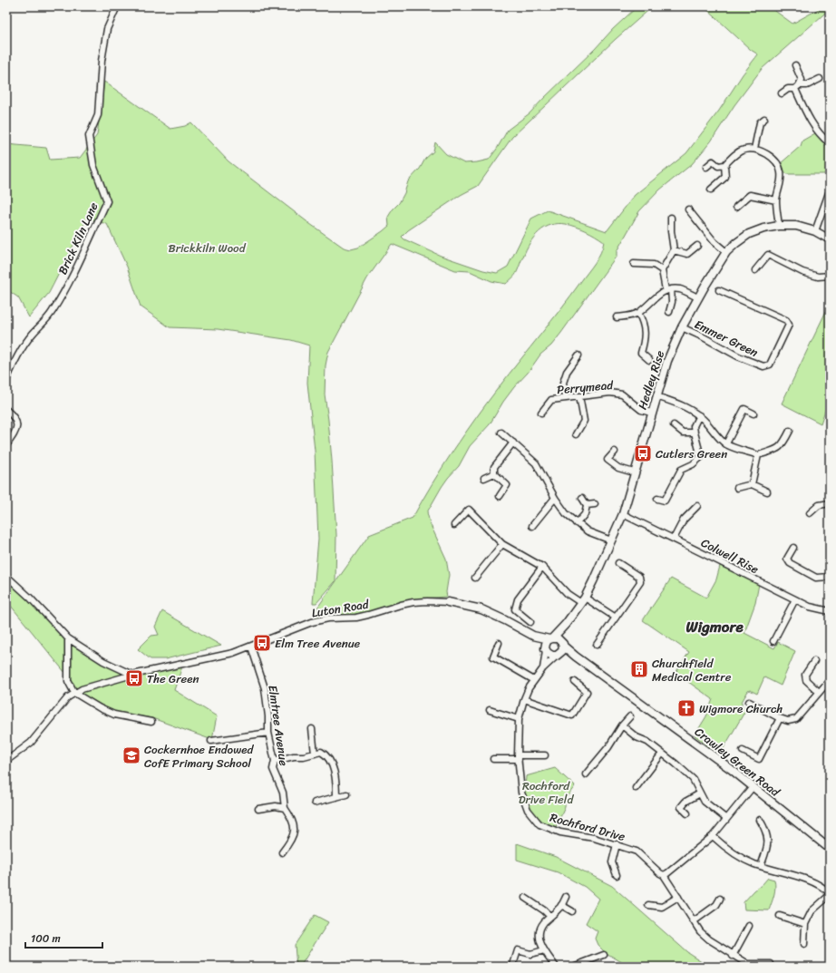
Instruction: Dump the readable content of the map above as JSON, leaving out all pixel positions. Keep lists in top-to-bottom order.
{
  "streets": {
    "street": [
      "Brick Kiln Lane",
      "Emmer Green",
      "Hedley Rise",
      "Perrymead",
      "Colwell Rise",
      "Luton Road",
      "Elmtree Avenue",
      "Crawley Green Road",
      "Rochford Drive"
    ]
  },
  "crossings": [
    ["Emmer Green", "Hedley Rise"],
    ["Hedley Rise", "Perrymead"],
    ["Hedley Rise", "Colwell Rise"],
    ["Hedley Rise", "Crawley Green Road"],
    ["Hedley Rise", "Rochford Drive"],
    ["Luton Road", "Elmtree Avenue"],
    ["Crawley Green Road", "Rochford Drive"]
  ],
  "districts": ["Wigmore"],
  "parks": ["Brickkiln Wood", "Rochford Drive Field"],
  "places": {
    "bus stop": ["Cutlers Green", "Elm Tree Avenue", "The Green"],
    "building": ["Churchfield Medical Centre"],
    "church": ["Wigmore Church"],
    "school or university": ["Cockernhoe Endowed CofE Primary School"]
  },
  "scale_bar": "100 m"
}
